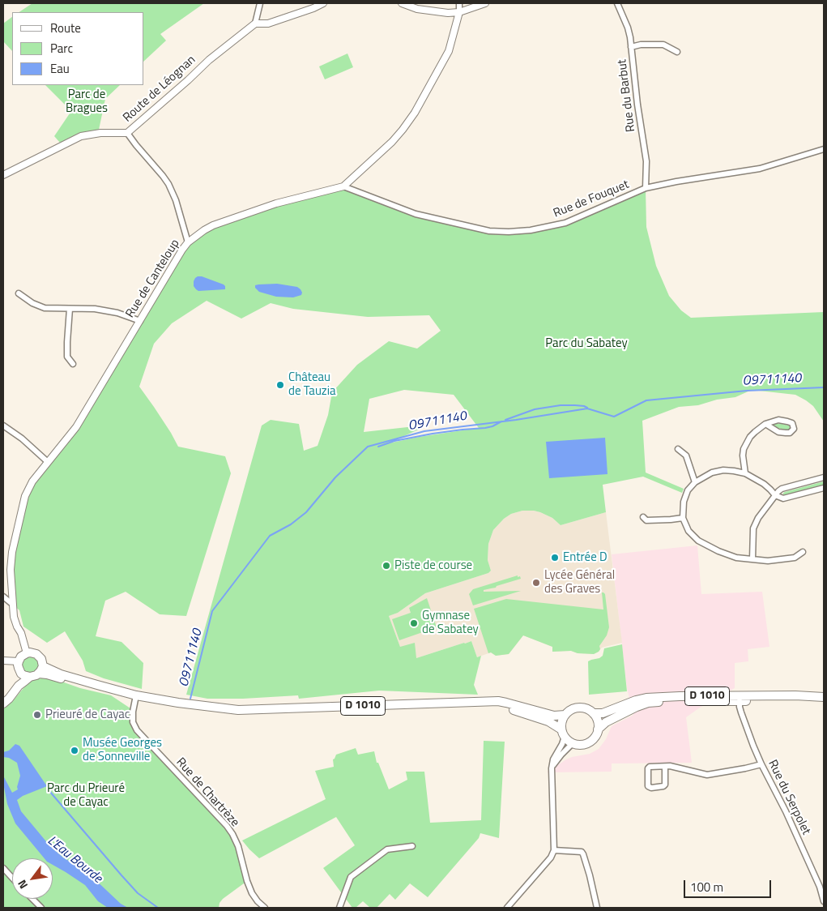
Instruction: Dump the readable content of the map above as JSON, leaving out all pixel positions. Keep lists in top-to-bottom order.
{
  "streets": {
    "main road": ["D 1010"],
    "street": [
      "Route de Léognan",
      "Rue du Barbut",
      "Rue de Fouquet",
      "Rue de Canteloup",
      "Rue de Chartrèze",
      "Rue du Serpolet"
    ]
  },
  "crossings": [
    ["Rue du Barbut", "Rue de Fouquet"],
    ["Rue de Fouquet", "Rue de Canteloup"],
    ["Rue de Canteloup", "D 1010"],
    ["D 1010", "Rue de Chartrèze"],
    ["D 1010", "Rue du Serpolet"]
  ],
  "water": ["O9711140", "L'Eau Bourde"],
  "parks": ["Parc de Bragues", "Parc du Sabatey", "Parc du Prieuré de Cayac"],
  "places": [
    "Château de Tauzia",
    "Entrée D",
    "Piste de course",
    "Lycée Général des Graves",
    "Gymnase de Sabatey",
    "Prieuré de Cayac",
    "Musée Georges de Sonneville"
  ],
  "legend": ["Route", "Parc", "Eau"],
  "scale_bar": "100 m",
  "north": "bottom left"
}
